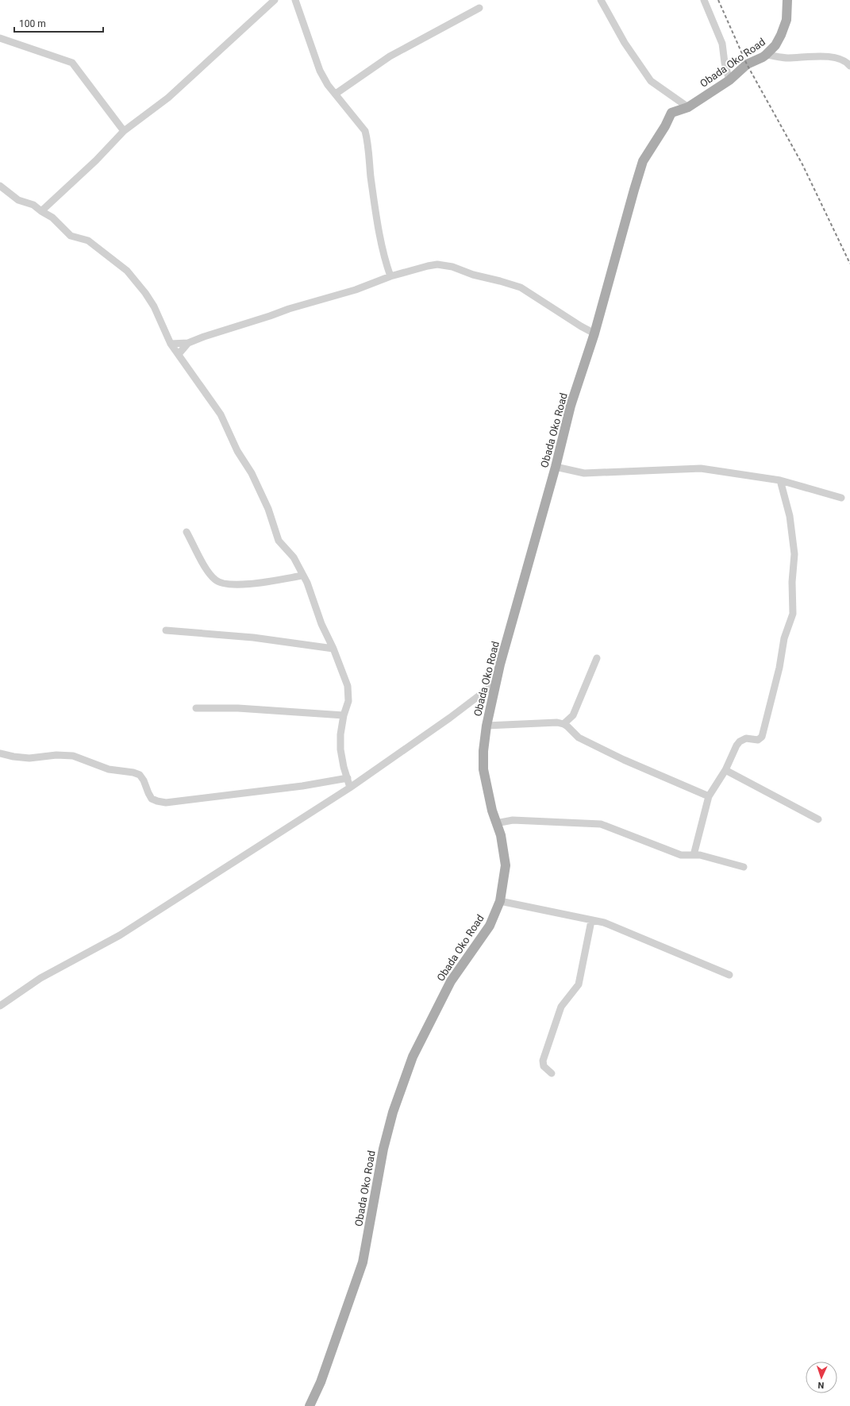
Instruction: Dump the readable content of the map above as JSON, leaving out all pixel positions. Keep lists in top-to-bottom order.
{
  "streets": {
    "main road": ["Obada Oko Road"]
  },
  "scale_bar": "100 m",
  "north": "bottom"
}
